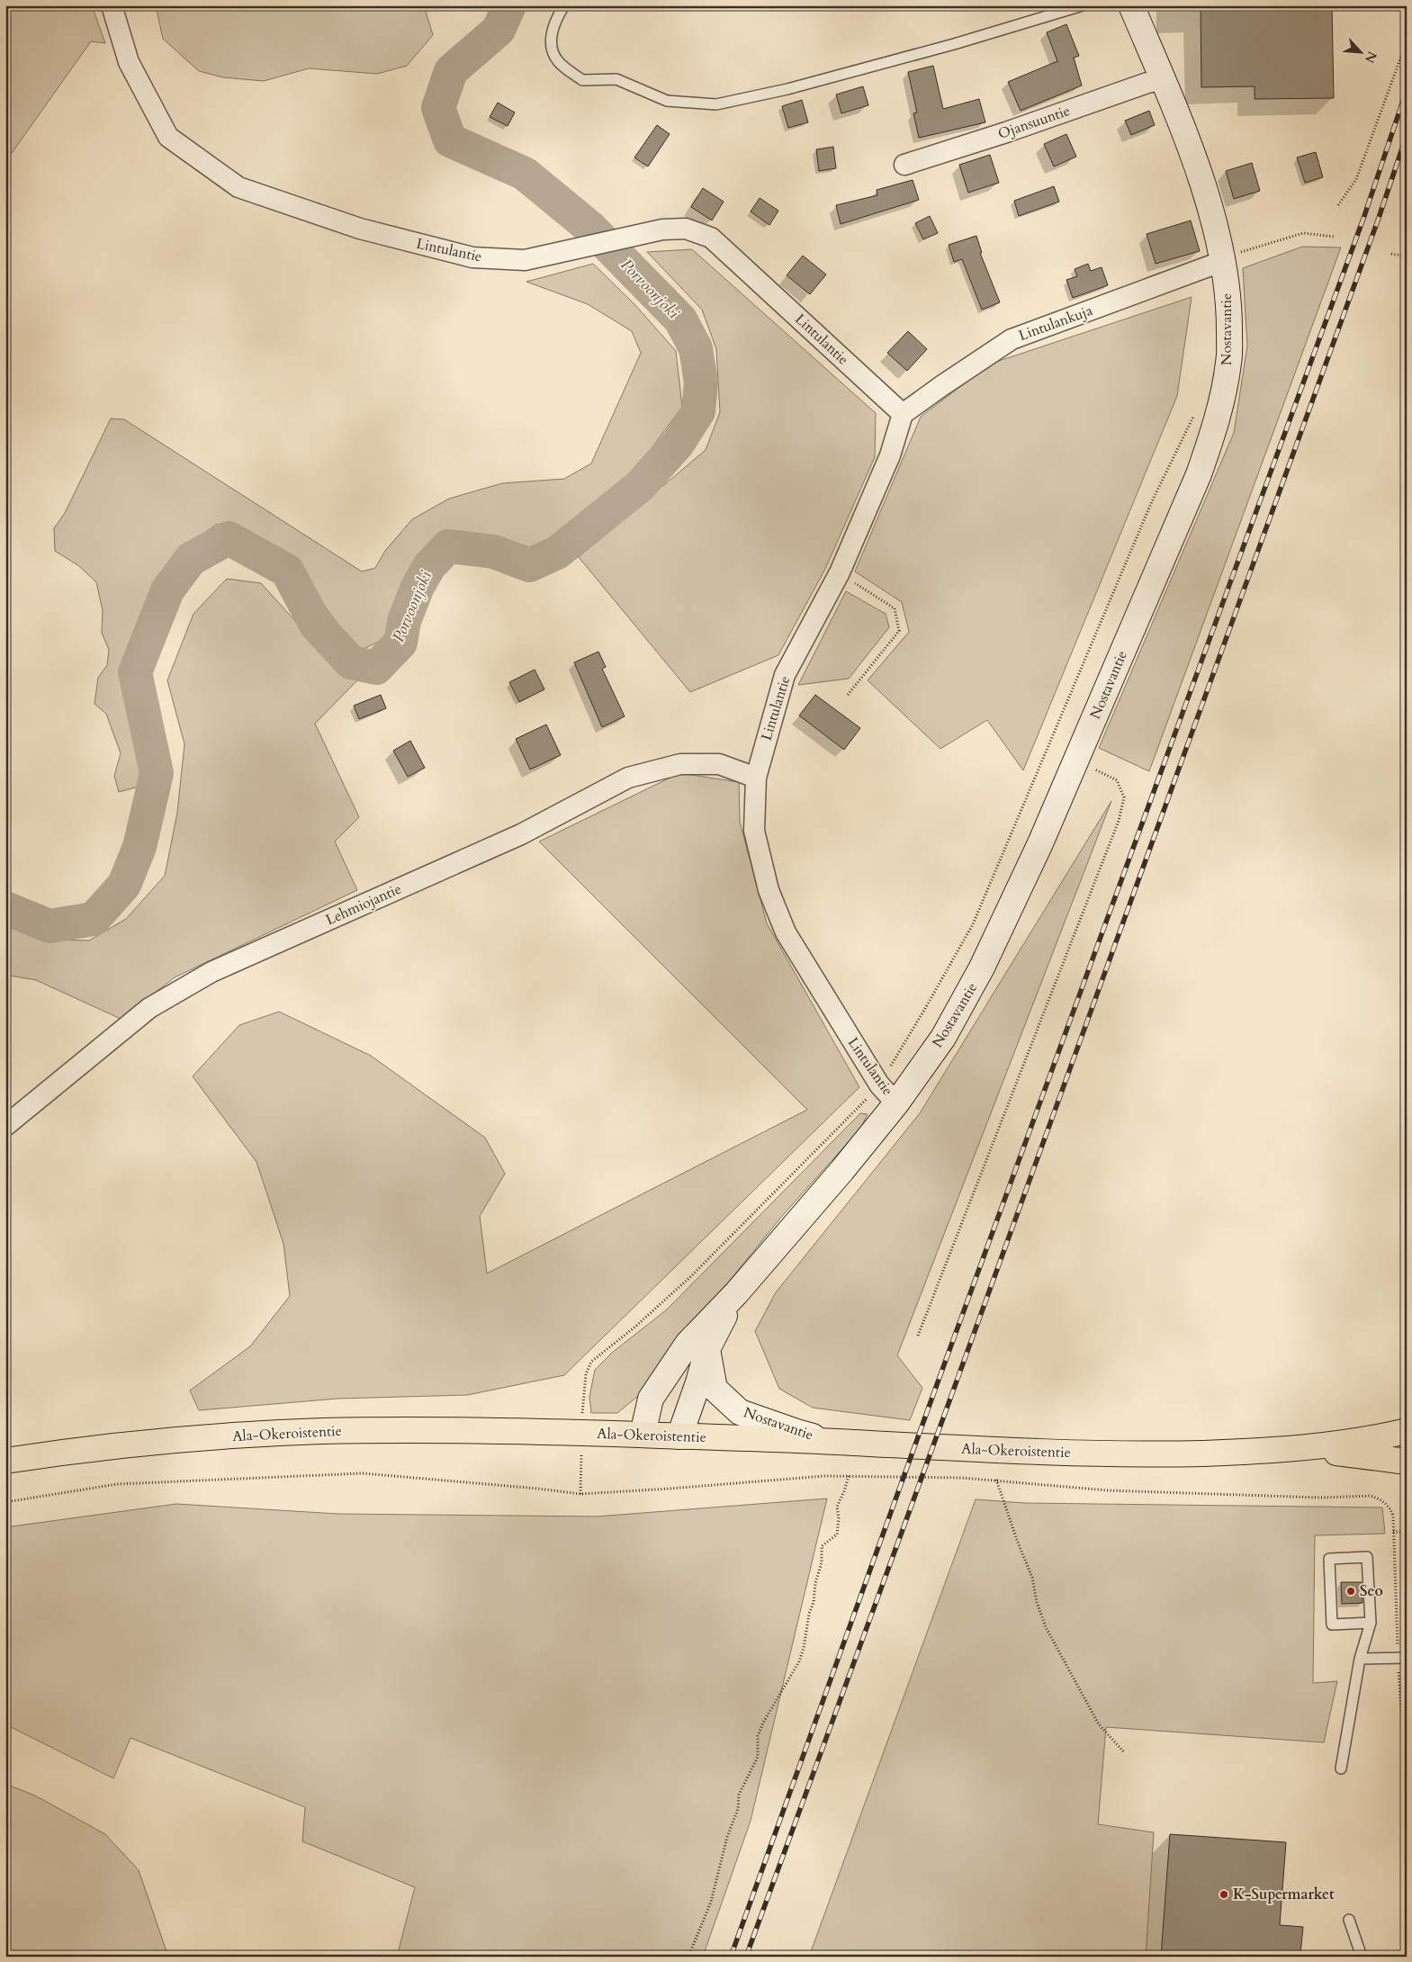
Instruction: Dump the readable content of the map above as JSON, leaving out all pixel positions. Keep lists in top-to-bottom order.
{
  "streets": {
    "main road": ["Ala-Okeroistentie"],
    "street": [
      "Ojansuuntie",
      "Lintulantie",
      "Lintulankuja",
      "Nostavantie",
      "Lehmiojantie"
    ]
  },
  "crossings": [
    ["Ojansuuntie", "Nostavantie"],
    ["Lintulantie", "Lintulankuja"],
    ["Lintulantie", "Nostavantie"],
    ["Lintulantie", "Lehmiojantie"],
    ["Lintulankuja", "Nostavantie"],
    ["Nostavantie", "Ala-Okeroistentie"]
  ],
  "water": ["Porvoonjoki"],
  "places": ["Seo", "K-Supermarket"],
  "north": "bottom right"
}
